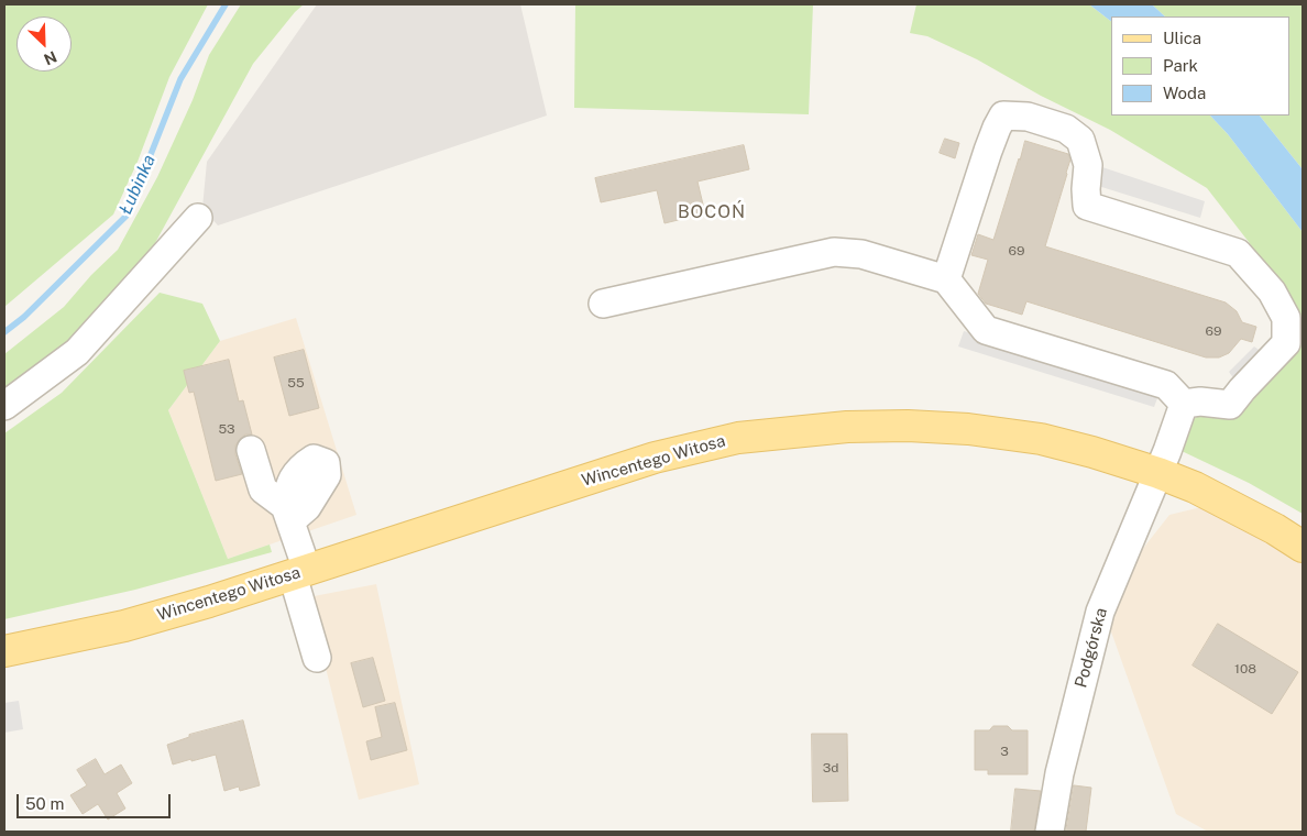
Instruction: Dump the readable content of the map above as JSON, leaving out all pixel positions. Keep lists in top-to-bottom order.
{
  "streets": {
    "main road": ["Wincentego Witosa"],
    "street": ["Podgórska"]
  },
  "crossings": [
    ["Wincentego Witosa", "Podgórska"]
  ],
  "districts": ["BOCOŃ"],
  "water": ["Łubinka"],
  "house_numbers": [
    "69",
    "69",
    "55",
    "53",
    "108",
    "3",
    "3d"
  ],
  "legend": ["Ulica", "Park", "Woda"],
  "scale_bar": "50 m",
  "north": "bottom right"
}
